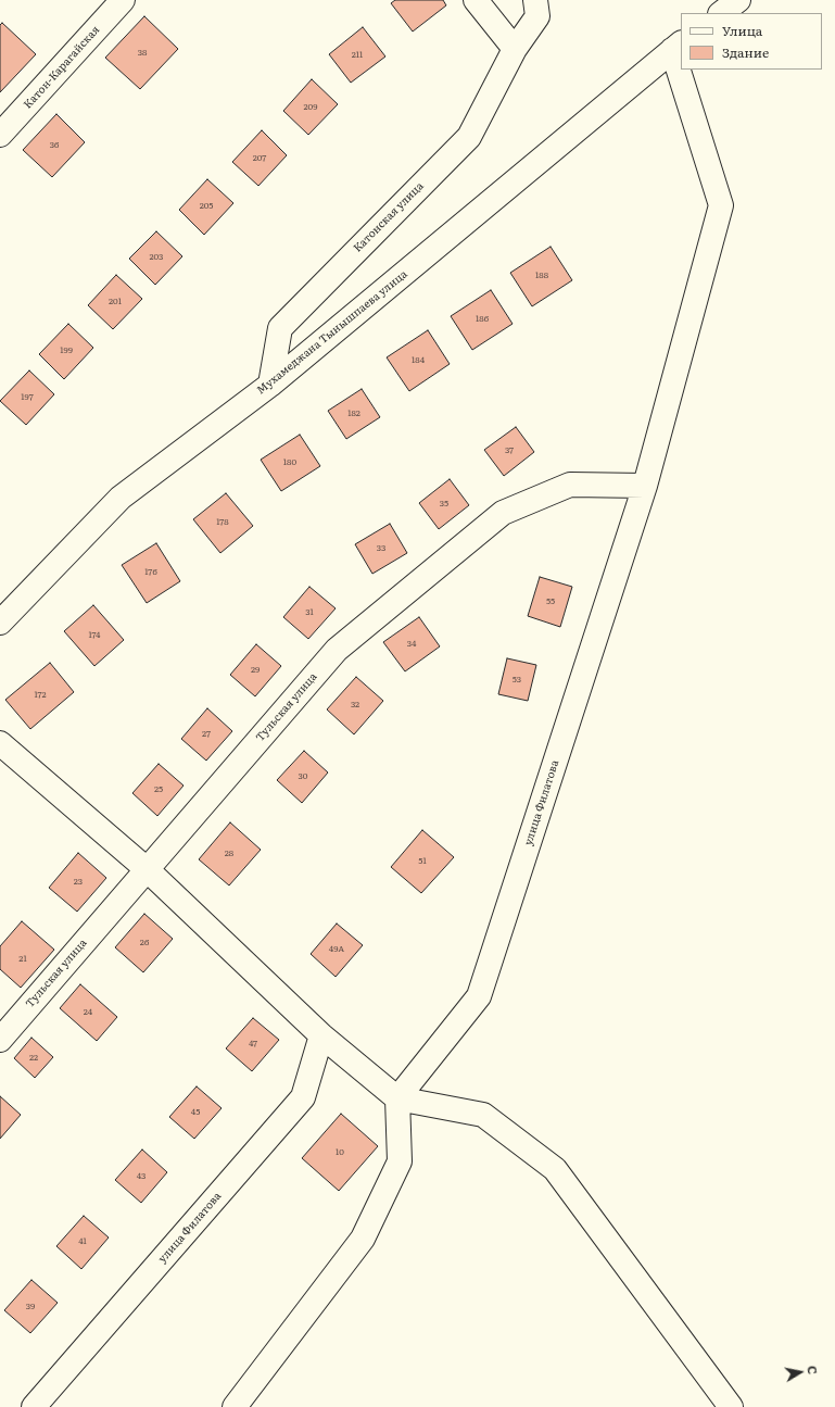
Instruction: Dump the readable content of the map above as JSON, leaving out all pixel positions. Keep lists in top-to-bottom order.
{
  "streets": {
    "street": [
      "Катон-Карагайская",
      "Катонская улица",
      "Мухамеджана Тынышпаева улица",
      "Тульская улица",
      "улица Филатова"
    ]
  },
  "crossings": [
    ["Катонская улица", "Мухамеджана Тынышпаева улица"],
    ["Мухамеджана Тынышпаева улица", "улица Филатова"],
    ["Тульская улица", "улица Филатова"]
  ],
  "house_numbers": [
    "38",
    "211",
    "209",
    "36",
    "207",
    "205",
    "203",
    "188",
    "201",
    "186",
    "199",
    "184",
    "197",
    "182",
    "37",
    "180",
    "35",
    "178",
    "33",
    "176",
    "55",
    "31",
    "174",
    "34",
    "29",
    "53",
    "172",
    "32",
    "27",
    "30",
    "25",
    "28",
    "51",
    "23",
    "26",
    "49А",
    "21",
    "24",
    "47",
    "22",
    "45",
    "10",
    "43",
    "41",
    "39"
  ],
  "legend": ["Улица", "Здание"],
  "north": "right"
}
